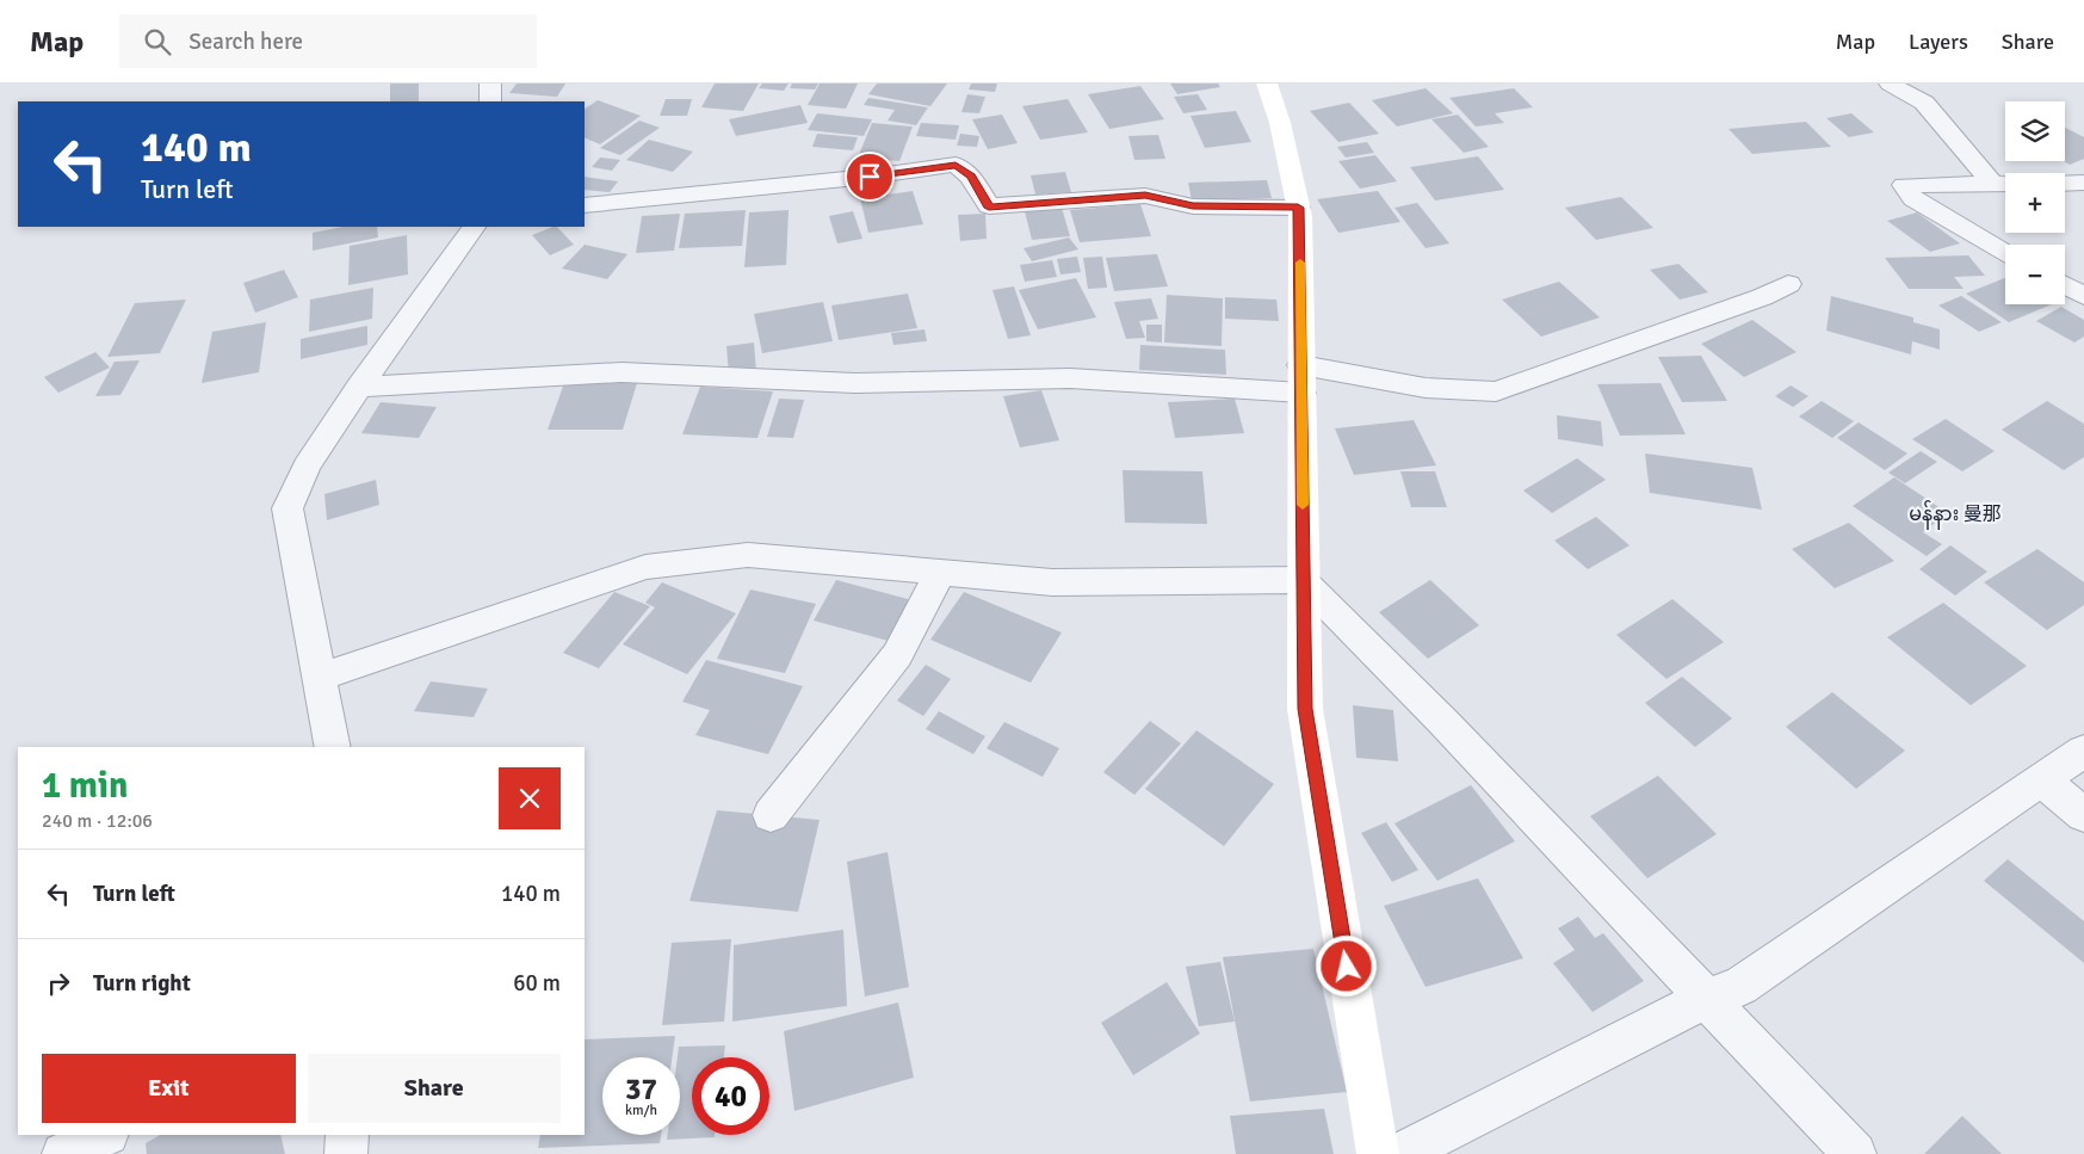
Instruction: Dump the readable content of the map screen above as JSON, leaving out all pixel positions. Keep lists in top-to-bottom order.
{
  "districts": ["မန်နား 曼那"],
  "page": {
    "header": "Map",
    "search": "Search here",
    "nav": ["Map", "Layers", "Share"],
    "map_buttons": ["+", "−"],
    "turn": ["140 m", "Turn left"],
    "heading": ["1 min", "240 m · 12:06"],
    "list": [
      {
        "name": "Turn left",
        "value": "140 m"
      },
      {
        "name": "Turn right",
        "value": "60 m"
      }
    ],
    "buttons": ["Exit", "Share"],
    "speed": "37 km/h",
    "limit": "40"
  }
}
